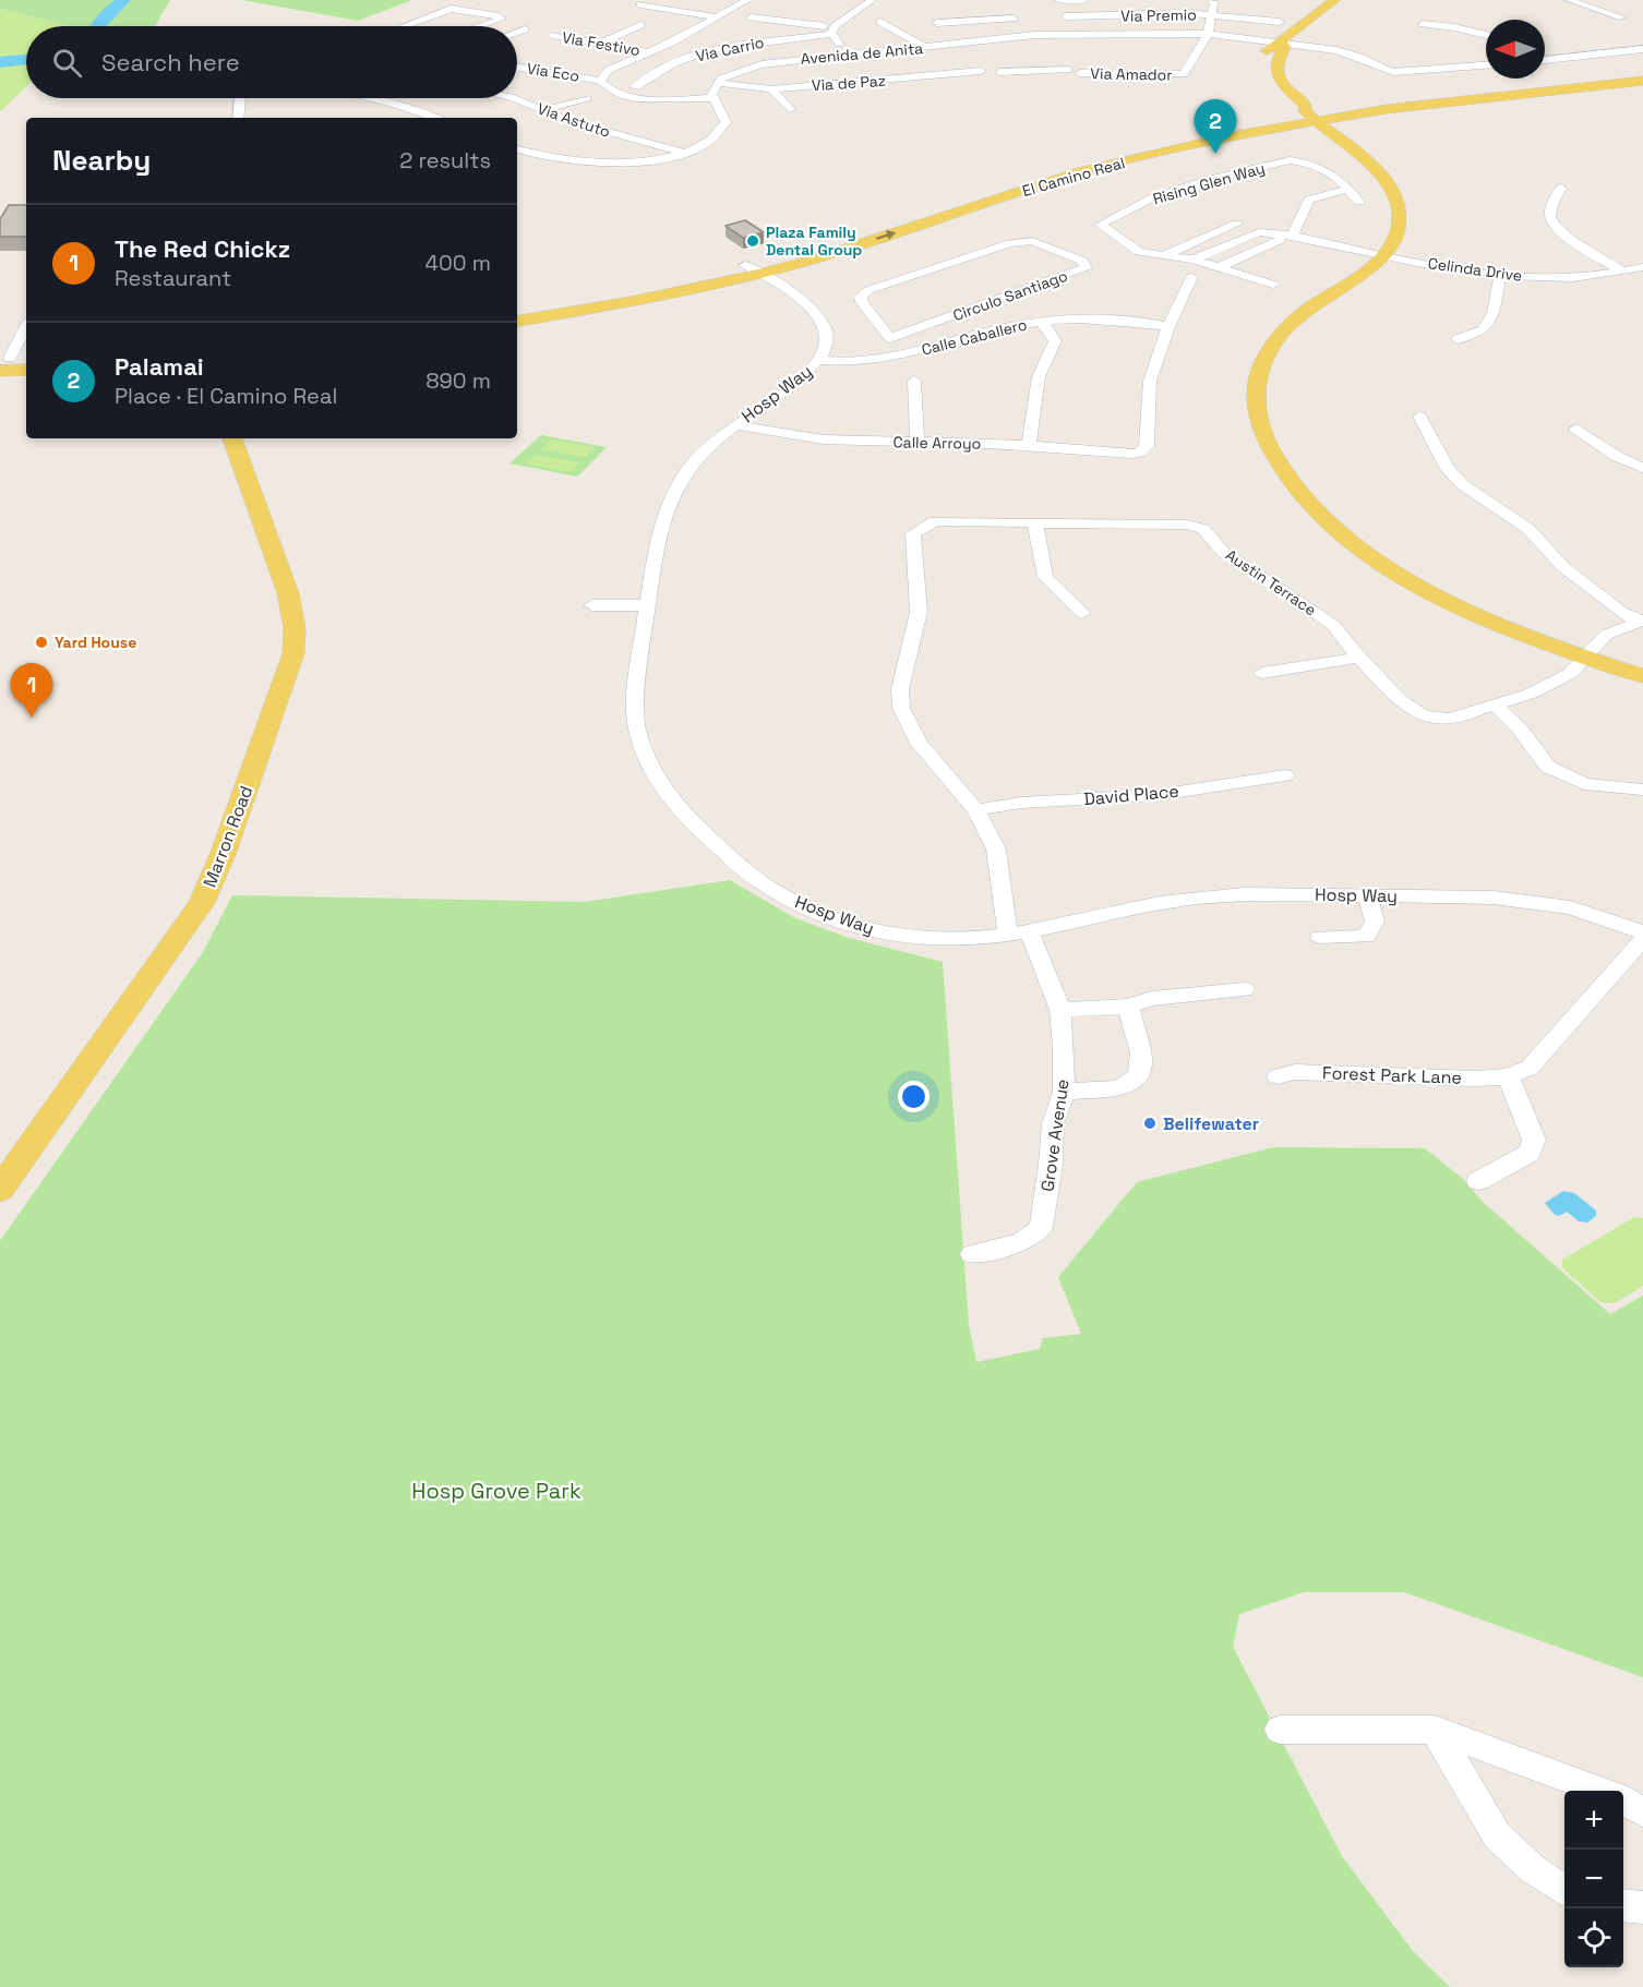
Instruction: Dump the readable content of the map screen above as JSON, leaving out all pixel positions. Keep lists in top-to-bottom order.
{
  "streets": {
    "main road": ["El Camino Real", "Marron Road"],
    "street": [
      "Via Premio",
      "Via Festivo",
      "Via Carrio",
      "Avenida de Anita",
      "Via Eco",
      "Via Amador",
      "Via de Paz",
      "Via Astuto",
      "Rising Glen Way",
      "Celinda Drive",
      "Circulo Santiago",
      "Calle Caballero",
      "Hosp Way",
      "Calle Arroyo",
      "Austin Terrace",
      "David Place",
      "Forest Park Lane",
      "Grove Avenue"
    ]
  },
  "crossings": [
    ["Avenida de Anita", "Via Amador"],
    ["Avenida de Anita", "Via de Paz"],
    ["El Camino Real", "Hosp Way"],
    ["Calle Caballero", "Hosp Way"],
    ["Calle Caballero", "Calle Arroyo"],
    ["Hosp Way", "Calle Arroyo"],
    ["Hosp Way", "Grove Avenue"],
    ["Austin Terrace", "David Place"],
    ["Austin Terrace", "Grove Avenue"],
    ["David Place", "Grove Avenue"]
  ],
  "parks": ["Hosp Grove Park"],
  "places": ["Plaza Family Dental Group", "Yard House", "Belifewater"],
  "north": "left",
  "page": {
    "search": "Search here",
    "pins": ["2", "1"],
    "heading": ["Nearby", "2 results"],
    "list": [
      {
        "mark": "1",
        "name": "The Red Chickz",
        "note": "Restaurant",
        "value": "400 m"
      },
      {
        "mark": "2",
        "name": "Palamai",
        "note": "Place · El Camino Real",
        "value": "890 m"
      }
    ],
    "map_buttons": ["+", "−"]
  }
}
